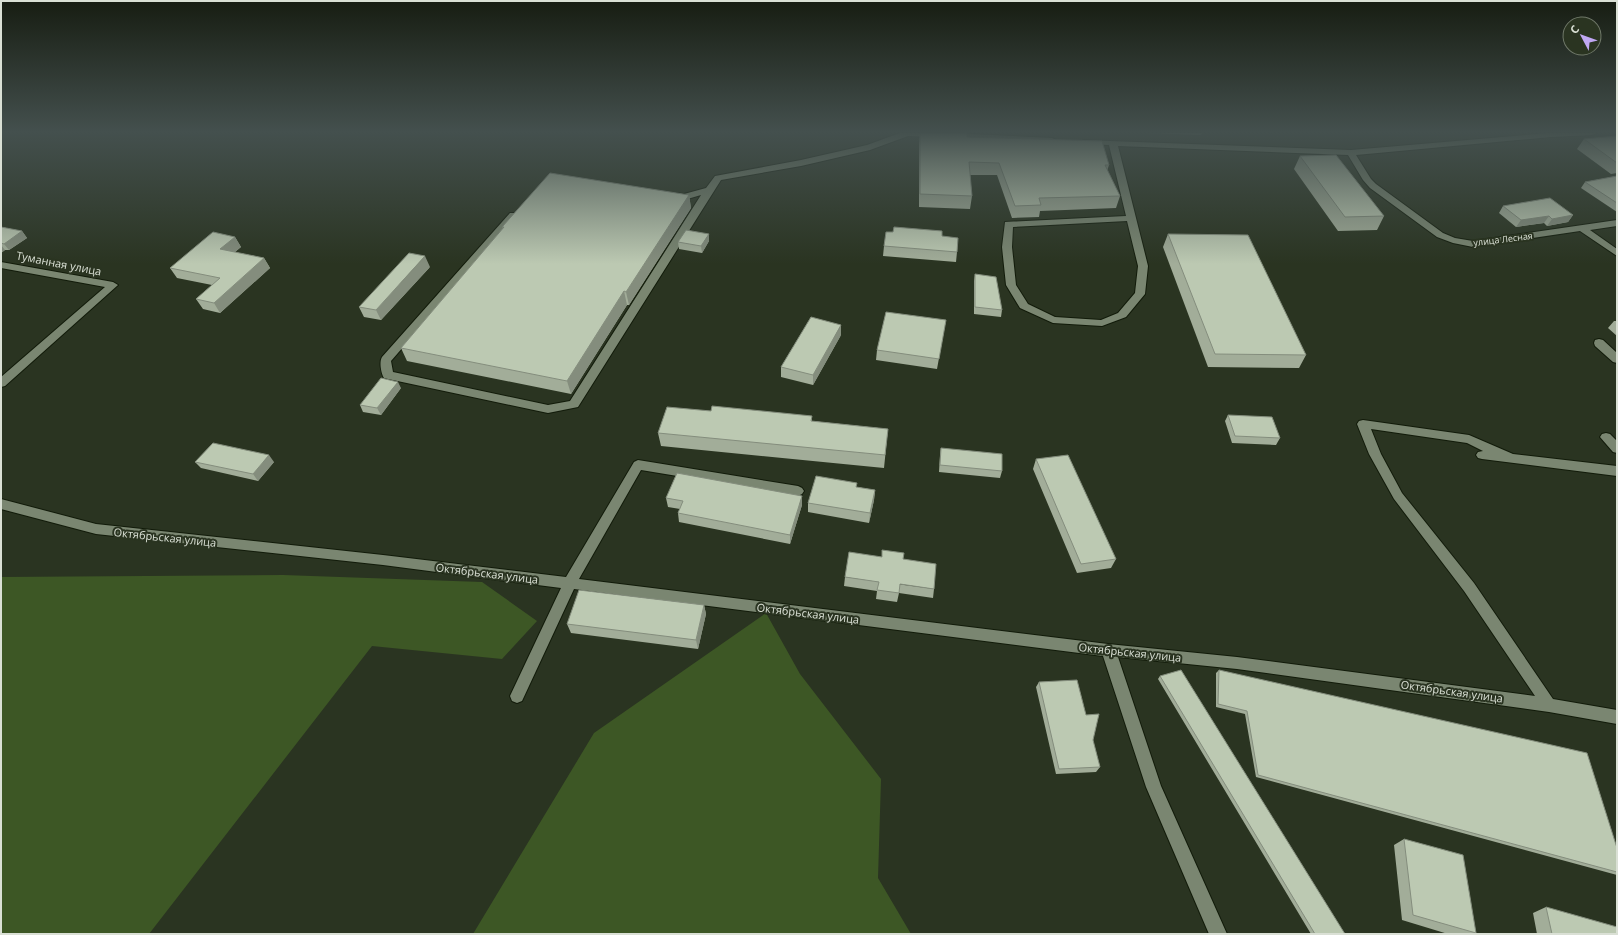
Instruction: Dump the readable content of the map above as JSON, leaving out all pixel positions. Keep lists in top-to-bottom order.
{
  "streets": {
    "street": ["улица Лесная", "Туманная улица", "Октябрьская улица"]
  },
  "north": "top left"
}
